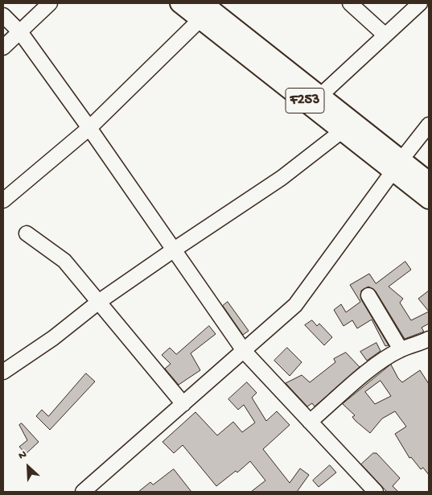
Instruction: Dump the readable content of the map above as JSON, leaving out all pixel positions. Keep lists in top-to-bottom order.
{
  "streets": {
    "main road": ["F253"]
  },
  "north": "top left"
}
